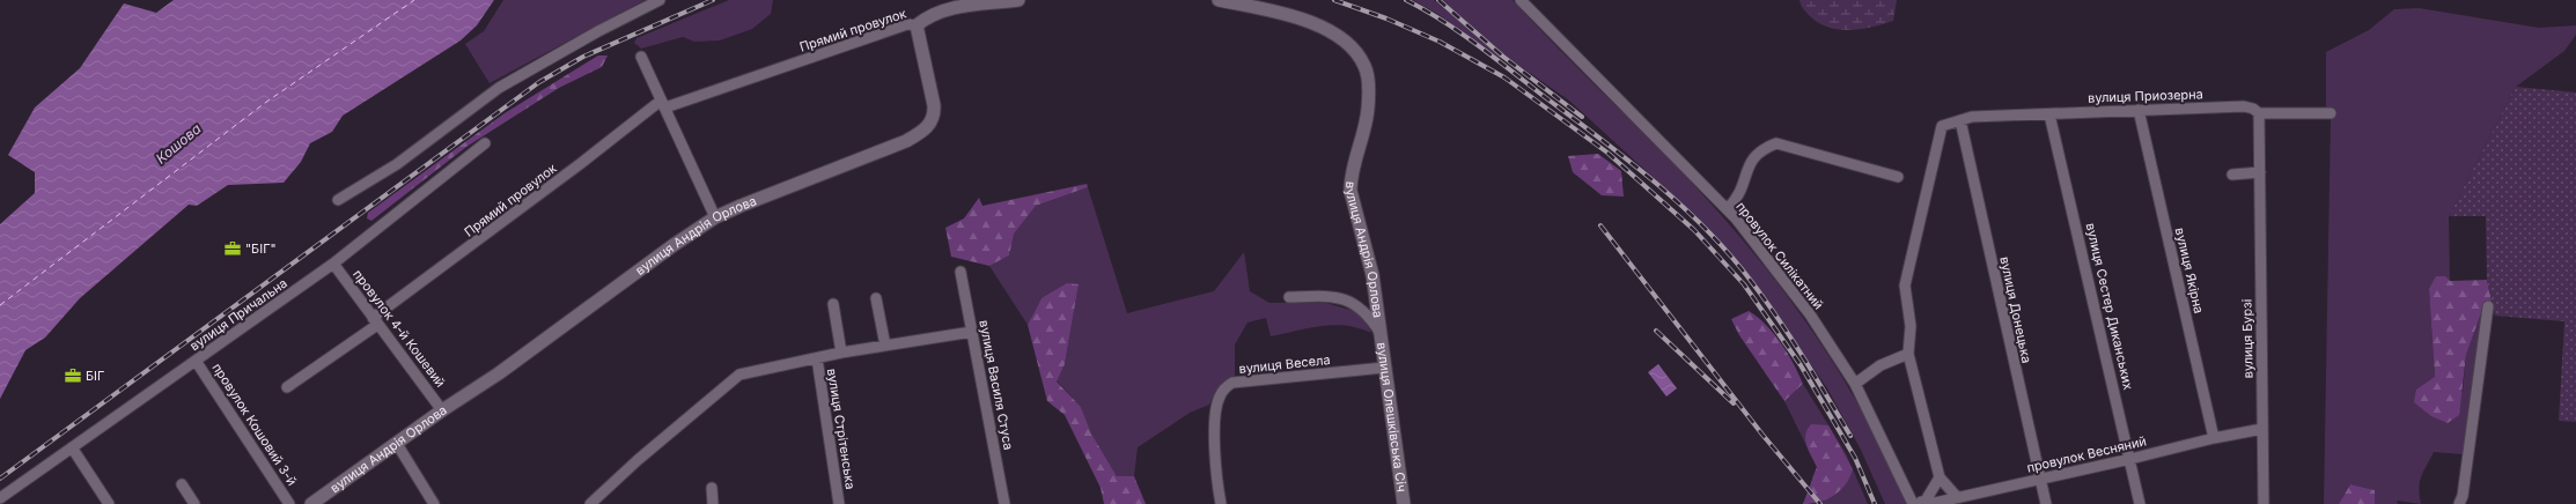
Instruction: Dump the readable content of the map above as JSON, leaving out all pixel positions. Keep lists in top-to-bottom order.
{
  "streets": {
    "street": [
      "Прямий провулок",
      "вулиця Приозерна",
      "вулиця Андрія Орлова",
      "провулок Силікатний",
      "вулиця Якірна",
      "вулиця Сестер Диканських",
      "вулиця Донецька",
      "вулиця Причальна",
      "провулок 4-й Кошевий",
      "вулиця Бурзі",
      "вулиця Весела",
      "вулиця Василя Стуса",
      "вулиця Олешківська Січ",
      "провулок Кошовий 3-й",
      "вулиця Стрітенська",
      "провулок Весняний"
    ]
  },
  "crossings": [
    ["Прямий провулок", "вулиця Андрія Орлова"],
    ["Прямий провулок", "провулок 4-й Кошевий"],
    ["вулиця Приозерна", "вулиця Якірна"],
    ["вулиця Приозерна", "вулиця Сестер Диканських"],
    ["вулиця Приозерна", "вулиця Донецька"],
    ["вулиця Приозерна", "вулиця Бурзі"],
    ["вулиця Андрія Орлова", "провулок 4-й Кошевий"],
    ["вулиця Андрія Орлова", "вулиця Олешківська Січ"],
    ["провулок Силікатний", "провулок Весняний"],
    ["вулиця Якірна", "провулок Весняний"],
    ["вулиця Сестер Диканських", "провулок Весняний"],
    ["вулиця Донецька", "провулок Весняний"],
    ["вулиця Причальна", "провулок 4-й Кошевий"],
    ["вулиця Причальна", "провулок Кошовий 3-й"],
    ["вулиця Бурзі", "провулок Весняний"],
    ["вулиця Весела", "вулиця Олешківська Січ"]
  ],
  "water": ["Кошова"],
  "places": {
    "office": ["\"БІГ\"", "БІГ"]
  }
}
